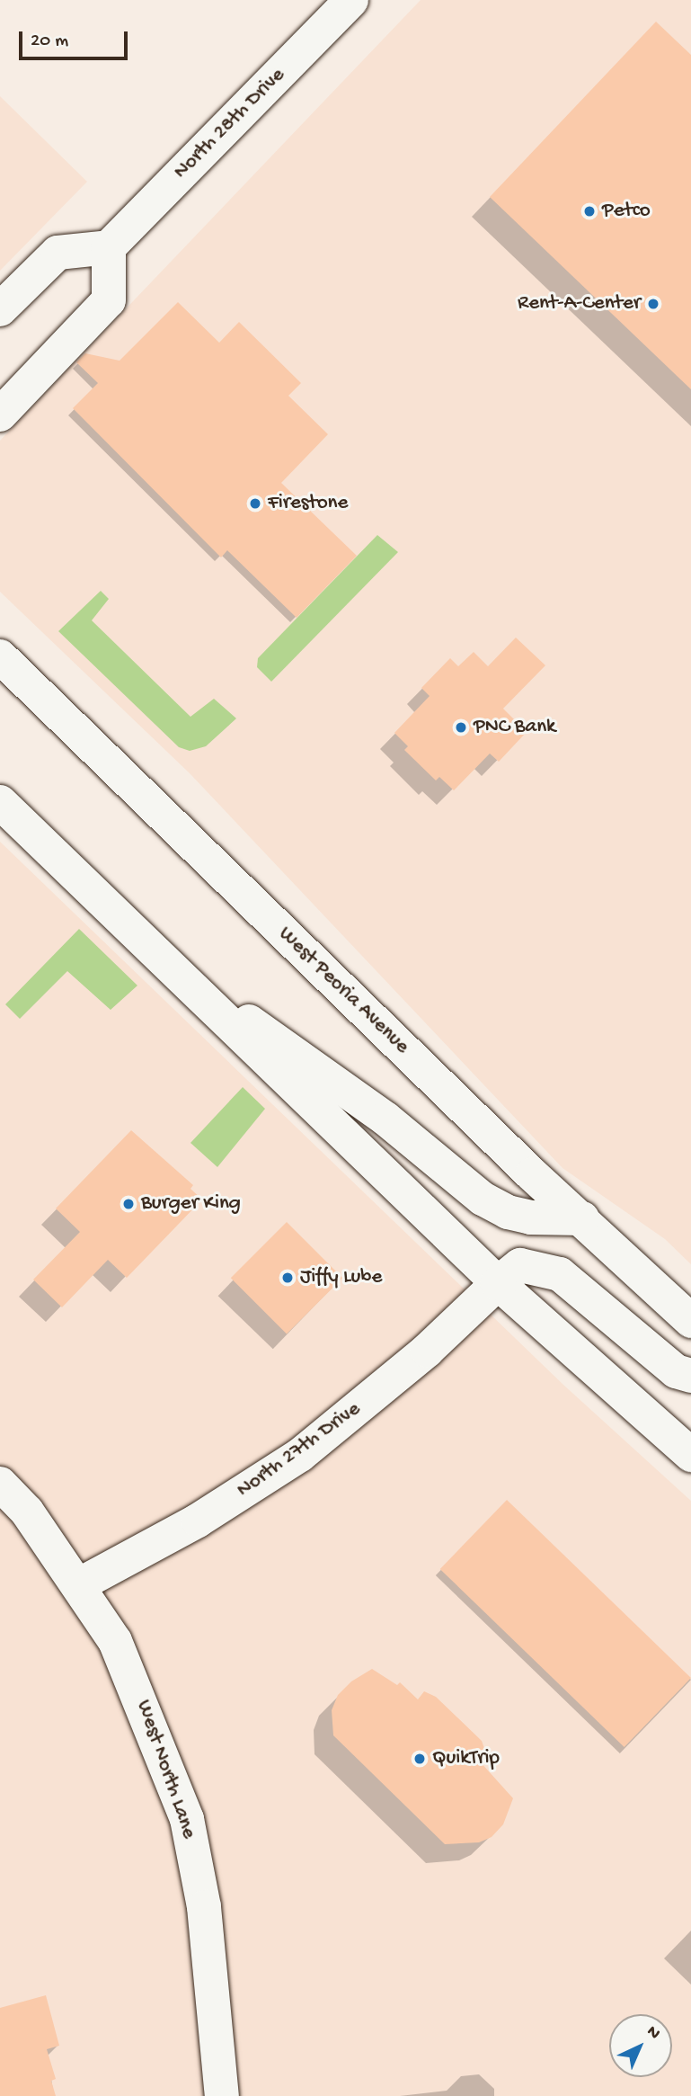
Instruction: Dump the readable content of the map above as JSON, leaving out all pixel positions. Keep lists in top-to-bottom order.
{
  "streets": {
    "main road": [
      "North 28th Drive",
      "West Peoria Avenue",
      "North 27th Drive",
      "West North Lane"
    ]
  },
  "crossings": [
    ["North 27th Drive", "West North Lane"]
  ],
  "places": [
    "Petco",
    "Rent-A-Center",
    "Firestone",
    "PNC Bank",
    "Burger King",
    "Jiffy Lube",
    "QuikTrip"
  ],
  "scale_bar": "20 m",
  "north": "top right"
}
